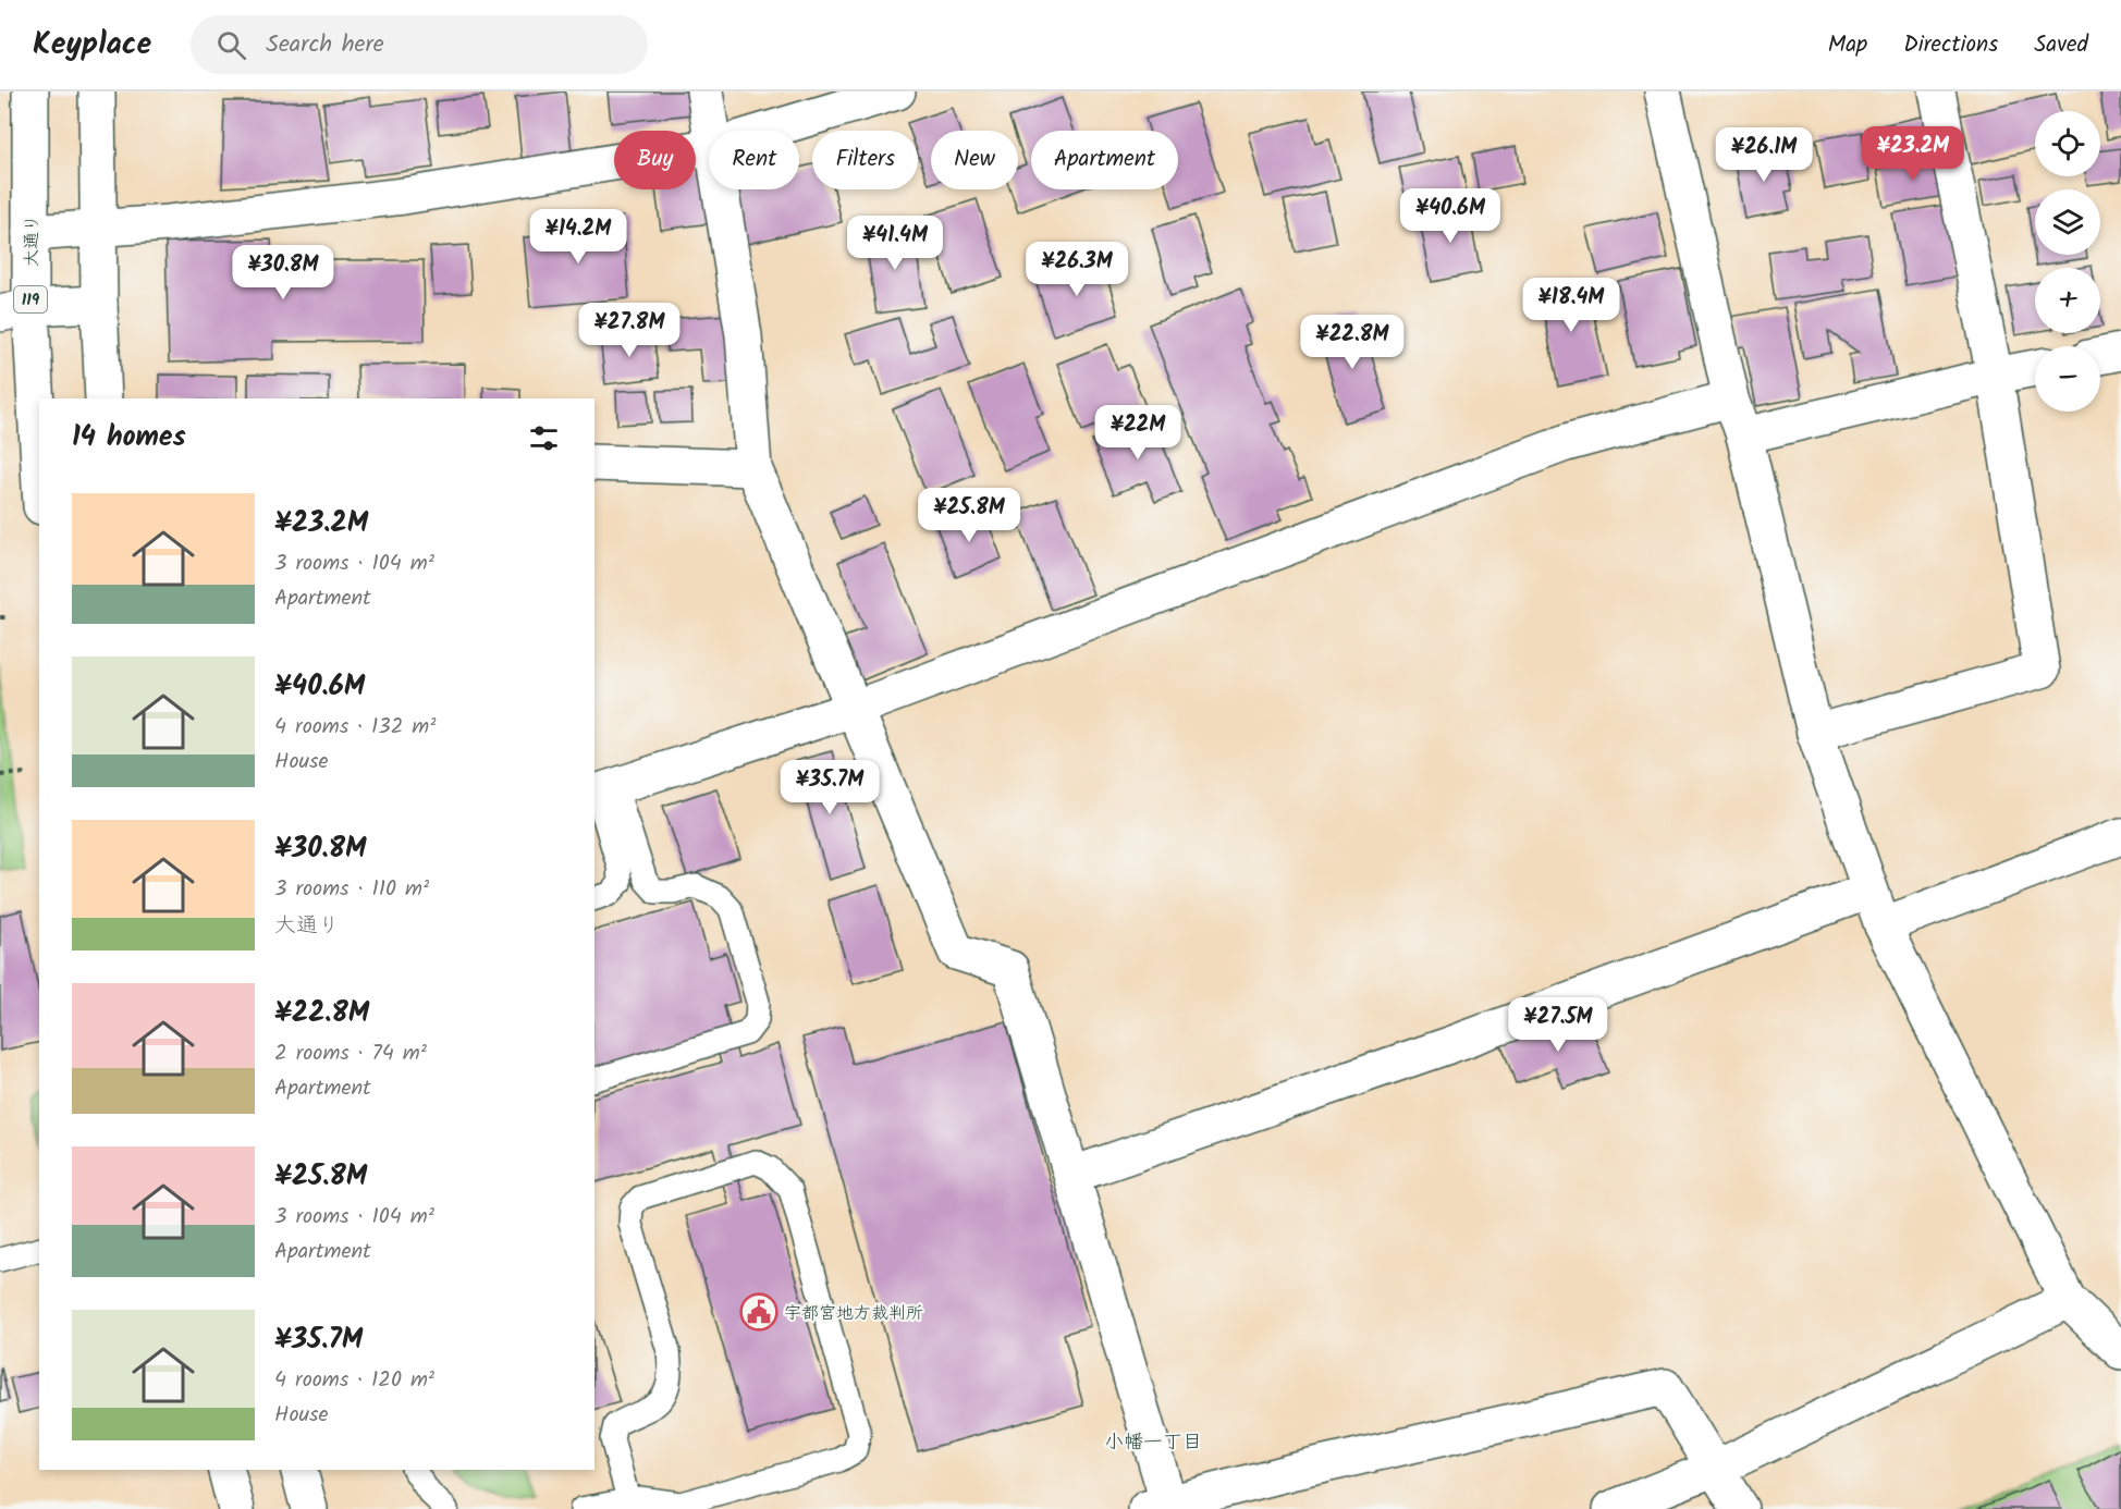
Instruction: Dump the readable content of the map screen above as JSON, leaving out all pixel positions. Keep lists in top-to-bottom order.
{
  "streets": {
    "main road": ["大通り", "119"]
  },
  "districts": ["小幡一丁目"],
  "places": {
    "public building": ["宇都宮地方裁判所"]
  },
  "page": {
    "header": "Keyplace",
    "search": "Search here",
    "nav": ["Map", "Directions", "Saved"],
    "map_buttons": ["+", "−"],
    "price": [
      "¥23.2M",
      "¥26.1M",
      "¥40.6M",
      "¥14.2M",
      "¥41.4M",
      "¥26.3M",
      "¥30.8M",
      "¥18.4M",
      "¥27.8M",
      "¥22.8M",
      "¥22M",
      "¥25.8M",
      "¥35.7M",
      "¥27.5M"
    ],
    "chip": [
      "Buy",
      "Rent",
      "Filters",
      "New",
      "Apartment"
    ],
    "heading": "14 homes",
    "list": [
      {
        "name": "¥23.2M",
        "note": "3 rooms · 104 m² · Apartment"
      },
      {
        "name": "¥40.6M",
        "note": "4 rooms · 132 m² · House"
      },
      {
        "name": "¥30.8M",
        "note": "3 rooms · 110 m² · 大通り"
      },
      {
        "name": "¥22.8M",
        "note": "2 rooms · 74 m² · Apartment"
      },
      {
        "name": "¥25.8M",
        "note": "3 rooms · 104 m² · Apartment"
      },
      {
        "name": "¥35.7M",
        "note": "4 rooms · 120 m² · House"
      }
    ]
  }
}
